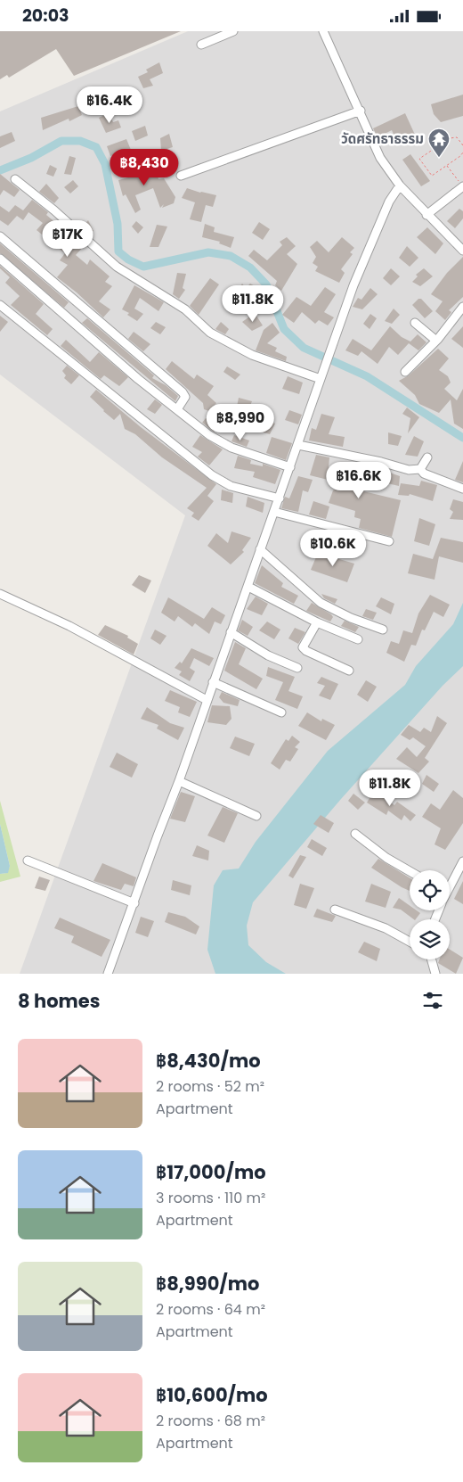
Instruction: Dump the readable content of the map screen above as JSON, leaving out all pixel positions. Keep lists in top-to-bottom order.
{
  "places": {
    "temple": ["วัดศรัทธาธรรม"]
  },
  "page": {
    "status": "20:03",
    "price": [
      "฿16.4K",
      "฿8,430",
      "฿17K",
      "฿11.8K",
      "฿8,990",
      "฿16.6K",
      "฿10.6K",
      "฿11.8K"
    ],
    "heading": "8 homes",
    "list": [
      {
        "name": "฿8,430/mo",
        "note": "2 rooms · 52 m² · Apartment"
      },
      {
        "name": "฿17,000/mo",
        "note": "3 rooms · 110 m² · Apartment"
      },
      {
        "name": "฿8,990/mo",
        "note": "2 rooms · 64 m² · Apartment"
      },
      {
        "name": "฿10,600/mo",
        "note": "2 rooms · 68 m² · Apartment"
      }
    ]
  }
}
